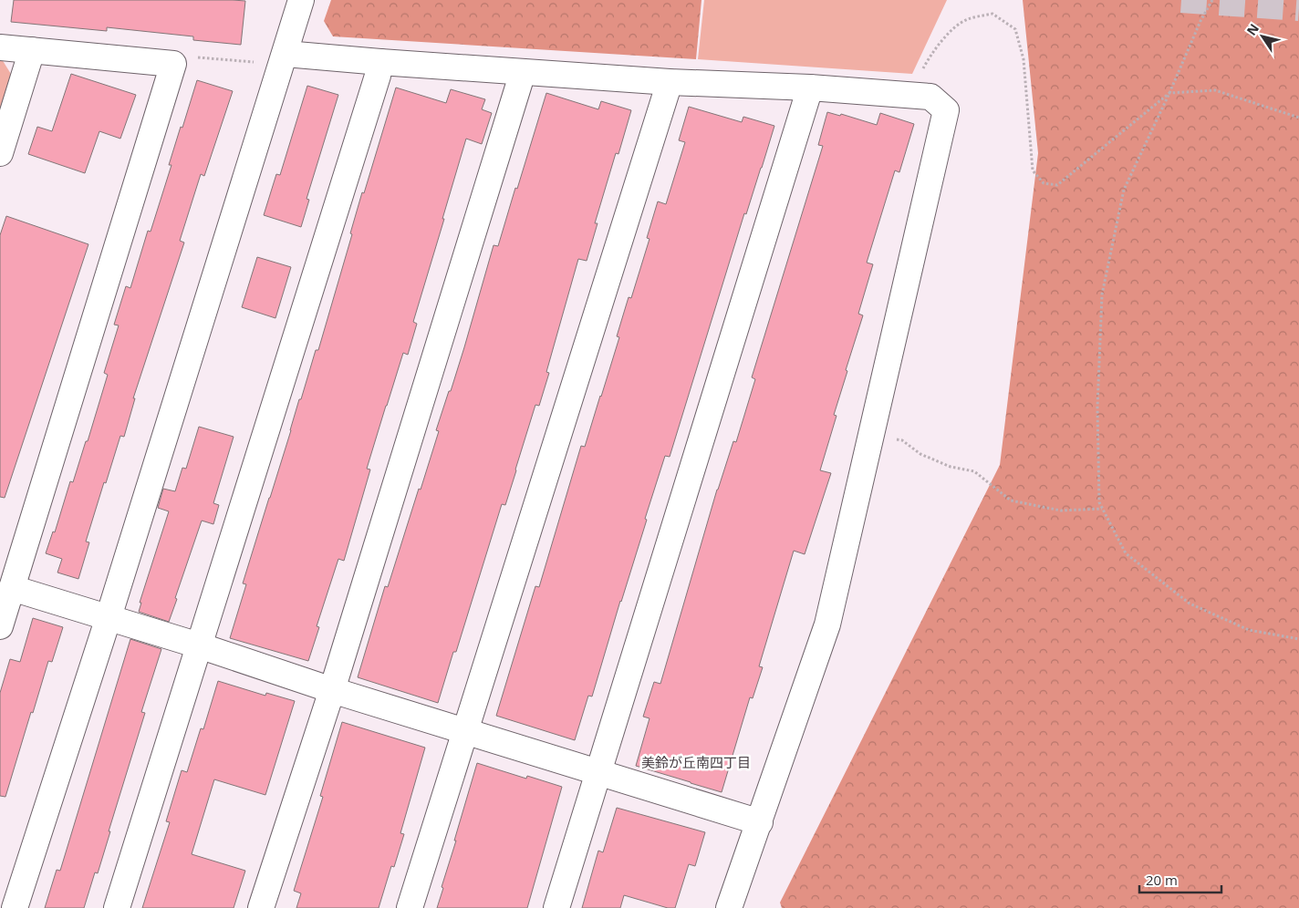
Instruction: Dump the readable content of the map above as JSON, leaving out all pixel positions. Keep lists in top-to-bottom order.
{
  "districts": ["美鈴が丘南四丁目"],
  "scale_bar": "20 m",
  "north": "top left"
}
